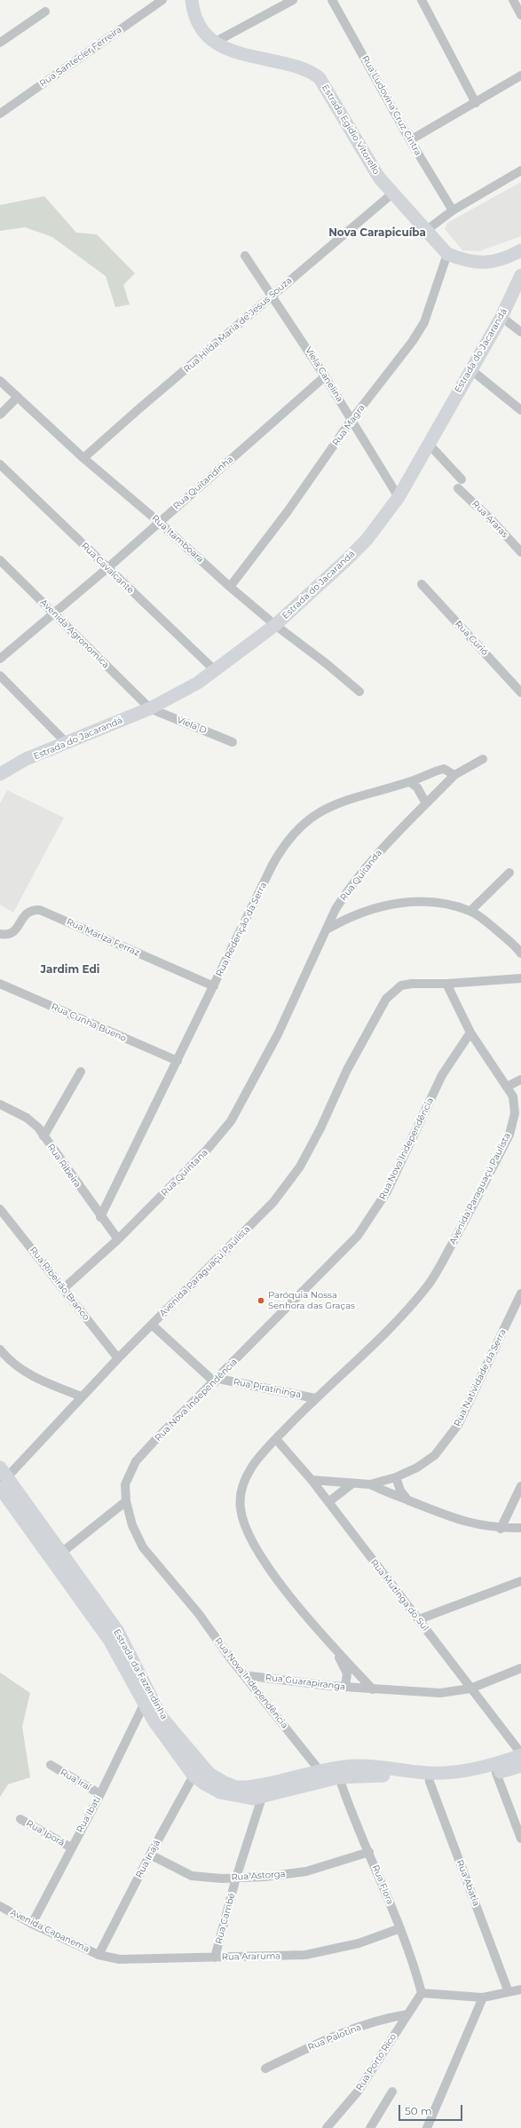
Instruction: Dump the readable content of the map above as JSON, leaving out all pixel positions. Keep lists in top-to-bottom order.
{
  "streets": {
    "main road": ["Estrada Egídio Vitorello", "Estrada do Jacarandá", "Estrada da Fazendinha"],
    "street": [
      "Rua Santecler Ferreira",
      "Rua Ludovina Cruz Cintra",
      "Rua Hilda Maria de Jesus Souza",
      "Viela Canelina",
      "Rua Magra",
      "Rua Quitandinha",
      "Rua Araras",
      "Rua Itamboara",
      "Rua Cavalcante",
      "Avenida Agronomica",
      "Rua Curió",
      "Viela D",
      "Rua Quitanda",
      "Rua Redenção da Serra",
      "Rua Mariza Ferraz",
      "Rua Cunha Bueno",
      "Rua Nova Independência",
      "Rua Ribeira",
      "Rua Quintana",
      "Avenida Paraguaçú Paulista",
      "Rua Ribeirão Branco",
      "Rua Natividade da Serra",
      "Rua Piratininga",
      "Rua Mutinga do Sul",
      "Rua Guarapiranga",
      "Rua Iraí",
      "Rua Ibati",
      "Rua Iporã",
      "Rua Inajá",
      "Rua Astorga",
      "Rua Abatia",
      "Rua Flora",
      "Rua Cambé",
      "Avenida Capanema",
      "Rua Araruma",
      "Rua Palotina",
      "Rua Porto Rico"
    ]
  },
  "crossings": [
    ["Estrada Egídio Vitorello", "Rua Hilda Maria de Jesus Souza"],
    ["Estrada Egídio Vitorello", "Rua Magra"],
    ["Rua Hilda Maria de Jesus Souza", "Viela Canelina"],
    ["Rua Hilda Maria de Jesus Souza", "Rua Itamboara"],
    ["Estrada do Jacarandá", "Viela Canelina"],
    ["Estrada do Jacarandá", "Rua Araras"],
    ["Estrada do Jacarandá", "Rua Itamboara"],
    ["Estrada do Jacarandá", "Rua Cavalcante"],
    ["Estrada do Jacarandá", "Avenida Agronomica"],
    ["Estrada do Jacarandá", "Viela D"],
    ["Viela Canelina", "Rua Magra"],
    ["Viela Canelina", "Rua Quitandinha"],
    ["Rua Magra", "Rua Itamboara"],
    ["Rua Quitandinha", "Rua Itamboara"],
    ["Rua Quitandinha", "Rua Cavalcante"],
    ["Rua Quitandinha", "Avenida Agronomica"],
    ["Avenida Agronomica", "Viela D"],
    ["Rua Quitanda", "Rua Redenção da Serra"],
    ["Rua Quitanda", "Rua Quintana"],
    ["Rua Redenção da Serra", "Rua Mariza Ferraz"],
    ["Rua Redenção da Serra", "Rua Cunha Bueno"],
    ["Rua Redenção da Serra", "Rua Ribeira"],
    ["Rua Nova Independência", "Avenida Paraguaçú Paulista"],
    ["Rua Nova Independência", "Rua Piratininga"],
    ["Rua Nova Independência", "Estrada da Fazendinha"],
    ["Rua Nova Independência", "Rua Guarapiranga"],
    ["Rua Nova Independência", "Rua Flora"],
    ["Rua Ribeira", "Rua Quintana"],
    ["Rua Quintana", "Rua Ribeirão Branco"],
    ["Avenida Paraguaçú Paulista", "Rua Ribeirão Branco"],
    ["Avenida Paraguaçú Paulista", "Rua Piratininga"],
    ["Avenida Paraguaçú Paulista", "Rua Mutinga do Sul"],
    ["Avenida Paraguaçú Paulista", "Estrada da Fazendinha"],
    ["Avenida Paraguaçú Paulista", "Rua Guarapiranga"],
    ["Rua Natividade da Serra", "Rua Mutinga do Sul"],
    ["Rua Mutinga do Sul", "Estrada da Fazendinha"],
    ["Estrada da Fazendinha", "Rua Ibati"],
    ["Estrada da Fazendinha", "Rua Inajá"],
    ["Estrada da Fazendinha", "Rua Abatia"],
    ["Estrada da Fazendinha", "Rua Flora"],
    ["Estrada da Fazendinha", "Rua Cambé"],
    ["Rua Iraí", "Rua Ibati"],
    ["Rua Ibati", "Rua Iporã"],
    ["Rua Ibati", "Avenida Capanema"],
    ["Rua Inajá", "Rua Astorga"],
    ["Rua Inajá", "Avenida Capanema"],
    ["Rua Inajá", "Rua Araruma"],
    ["Rua Astorga", "Rua Flora"],
    ["Rua Astorga", "Rua Cambé"],
    ["Rua Flora", "Rua Araruma"],
    ["Rua Flora", "Rua Porto Rico"],
    ["Rua Cambé", "Rua Araruma"],
    ["Avenida Capanema", "Rua Araruma"],
    ["Rua Palotina", "Rua Porto Rico"]
  ],
  "districts": ["Nova Carapicuíba", "Jardim Edi"],
  "places": ["Paróquia Nossa Senhora das Graças"],
  "scale_bar": "50 m"
}
